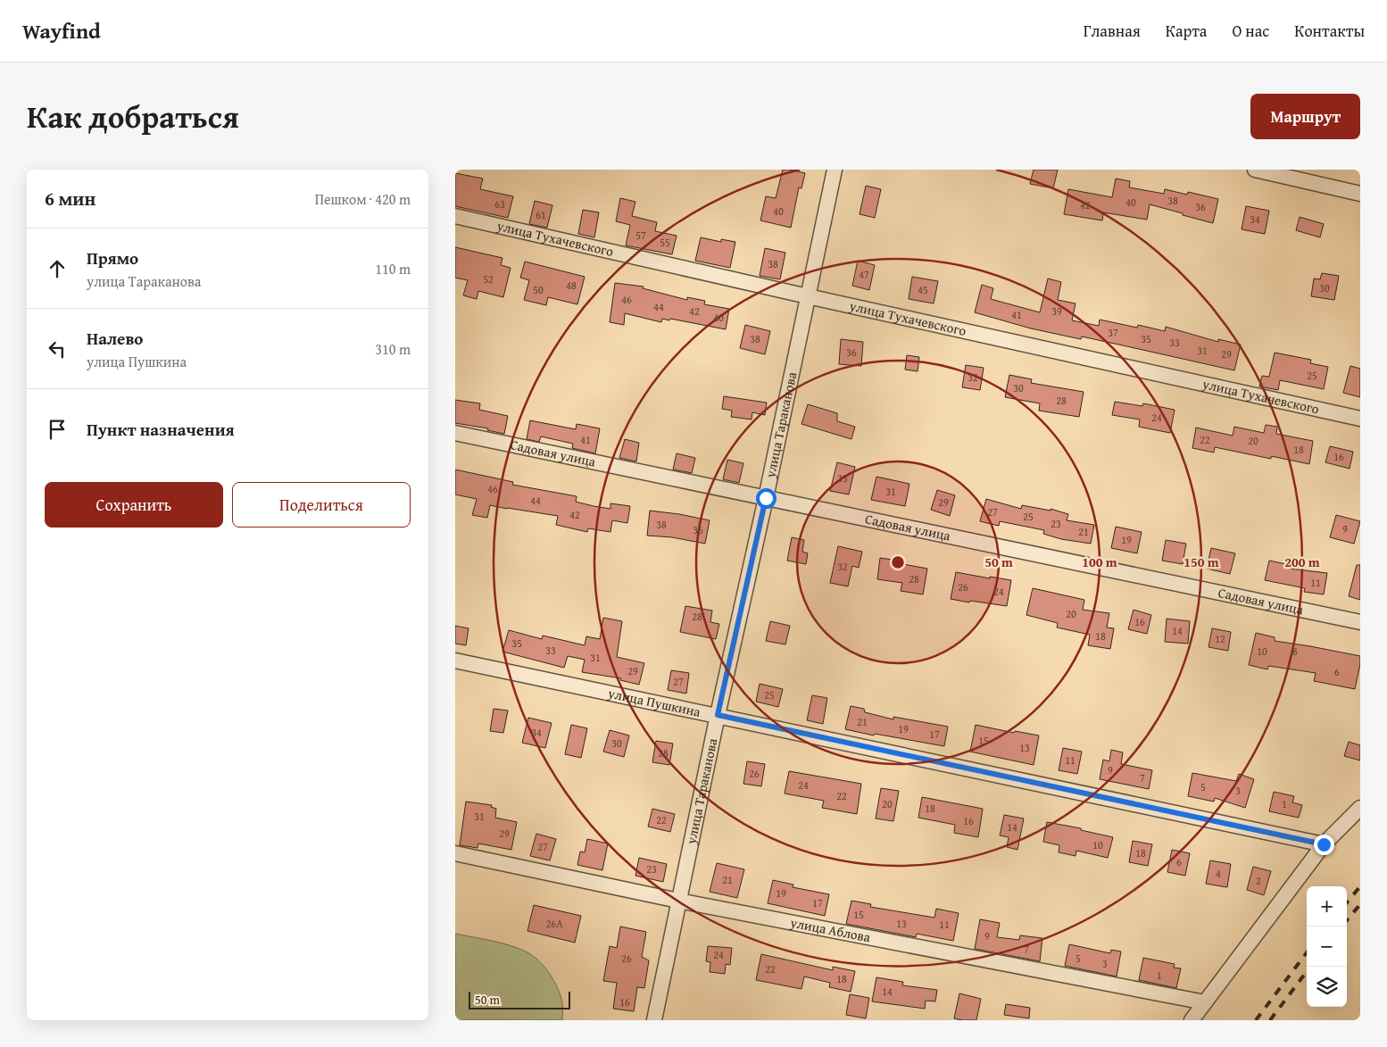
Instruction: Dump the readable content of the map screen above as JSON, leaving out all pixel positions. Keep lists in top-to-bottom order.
{
  "streets": {
    "street": [
      "улица Тухачевского",
      "улица Тараканова",
      "Садовая улица",
      "улица Пушкина",
      "улица Аблова"
    ]
  },
  "crossings": [
    ["улица Тухачевского", "улица Тараканова"],
    ["улица Тараканова", "Садовая улица"],
    ["улица Тараканова", "улица Пушкина"],
    ["улица Тараканова", "улица Аблова"]
  ],
  "house_numbers": [
    "38",
    "40",
    "63",
    "42",
    "36",
    "40",
    "61",
    "34",
    "57",
    "55",
    "38",
    "47",
    "52",
    "48",
    "30",
    "50",
    "45",
    "46",
    "44",
    "42",
    "39",
    "41",
    "40",
    "37",
    "38",
    "35",
    "33",
    "31",
    "36",
    "29",
    "25",
    "32",
    "30",
    "28",
    "24",
    "41",
    "22",
    "20",
    "18",
    "16",
    "33",
    "46",
    "31",
    "44",
    "29",
    "27",
    "42",
    "25",
    "23",
    "38",
    "9",
    "36",
    "21",
    "19",
    "32",
    "28",
    "11",
    "26",
    "24",
    "20",
    "28",
    "16",
    "14",
    "18",
    "12",
    "35",
    "33",
    "10",
    "8",
    "31",
    "29",
    "6",
    "27",
    "25",
    "21",
    "19",
    "34",
    "17",
    "15",
    "30",
    "13",
    "28",
    "11",
    "9",
    "26",
    "7",
    "24",
    "5",
    "3",
    "22",
    "20",
    "1",
    "18",
    "31",
    "22",
    "16",
    "14",
    "29",
    "10",
    "27",
    "18",
    "6",
    "23",
    "4",
    "21",
    "2",
    "19",
    "17",
    "15",
    "26А",
    "13",
    "11",
    "9",
    "7",
    "24",
    "26",
    "5",
    "3",
    "22",
    "1",
    "18",
    "14",
    "16"
  ],
  "scale_bar": "50 m",
  "page": {
    "header": "Wayfind",
    "nav": [
      "Главная",
      "Карта",
      "О нас",
      "Контакты"
    ],
    "title": "Как добраться",
    "buttons": [
      "Маршрут",
      ["Сохранить", "Поделиться"]
    ],
    "heading": ["6 мин", "Пешком · 420 m"],
    "list": [
      ["Прямо", "улица Тараканова", "110 m"],
      ["Налево", "улица Пушкина", "310 m"],
      "Пункт назначения"
    ],
    "map_buttons": ["+", "−"],
    "scale": "50 m"
  },
  "rings": [
    "50 m",
    "100 m",
    "150 m",
    "200 m"
  ]
}
